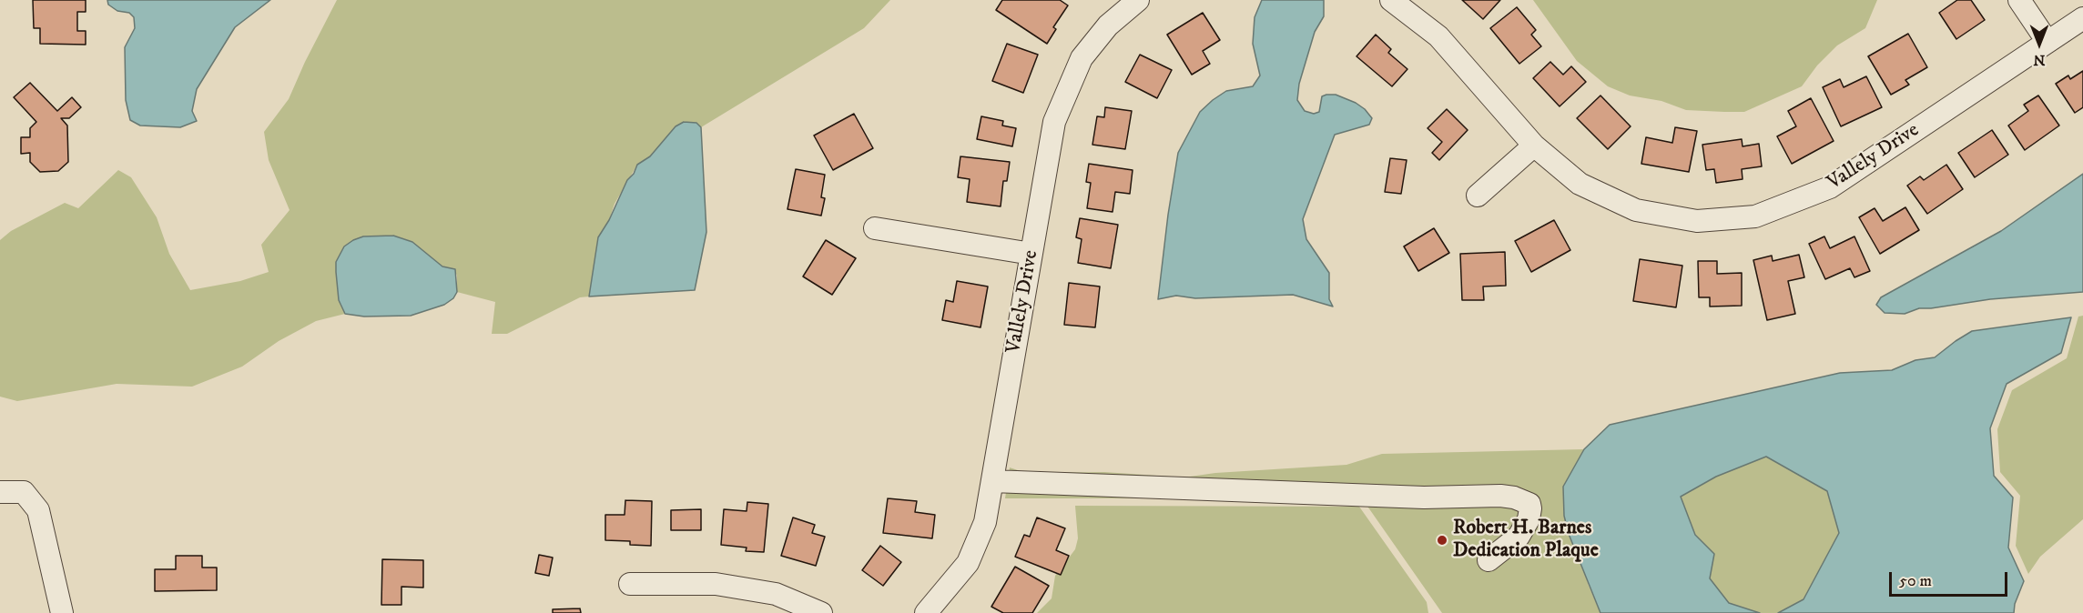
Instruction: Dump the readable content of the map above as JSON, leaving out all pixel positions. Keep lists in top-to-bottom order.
{
  "streets": {
    "street": ["Vallely Drive"]
  },
  "places": ["Robert H. Barnes Dedication Plaque"],
  "scale_bar": "50 m",
  "north": "bottom"
}
